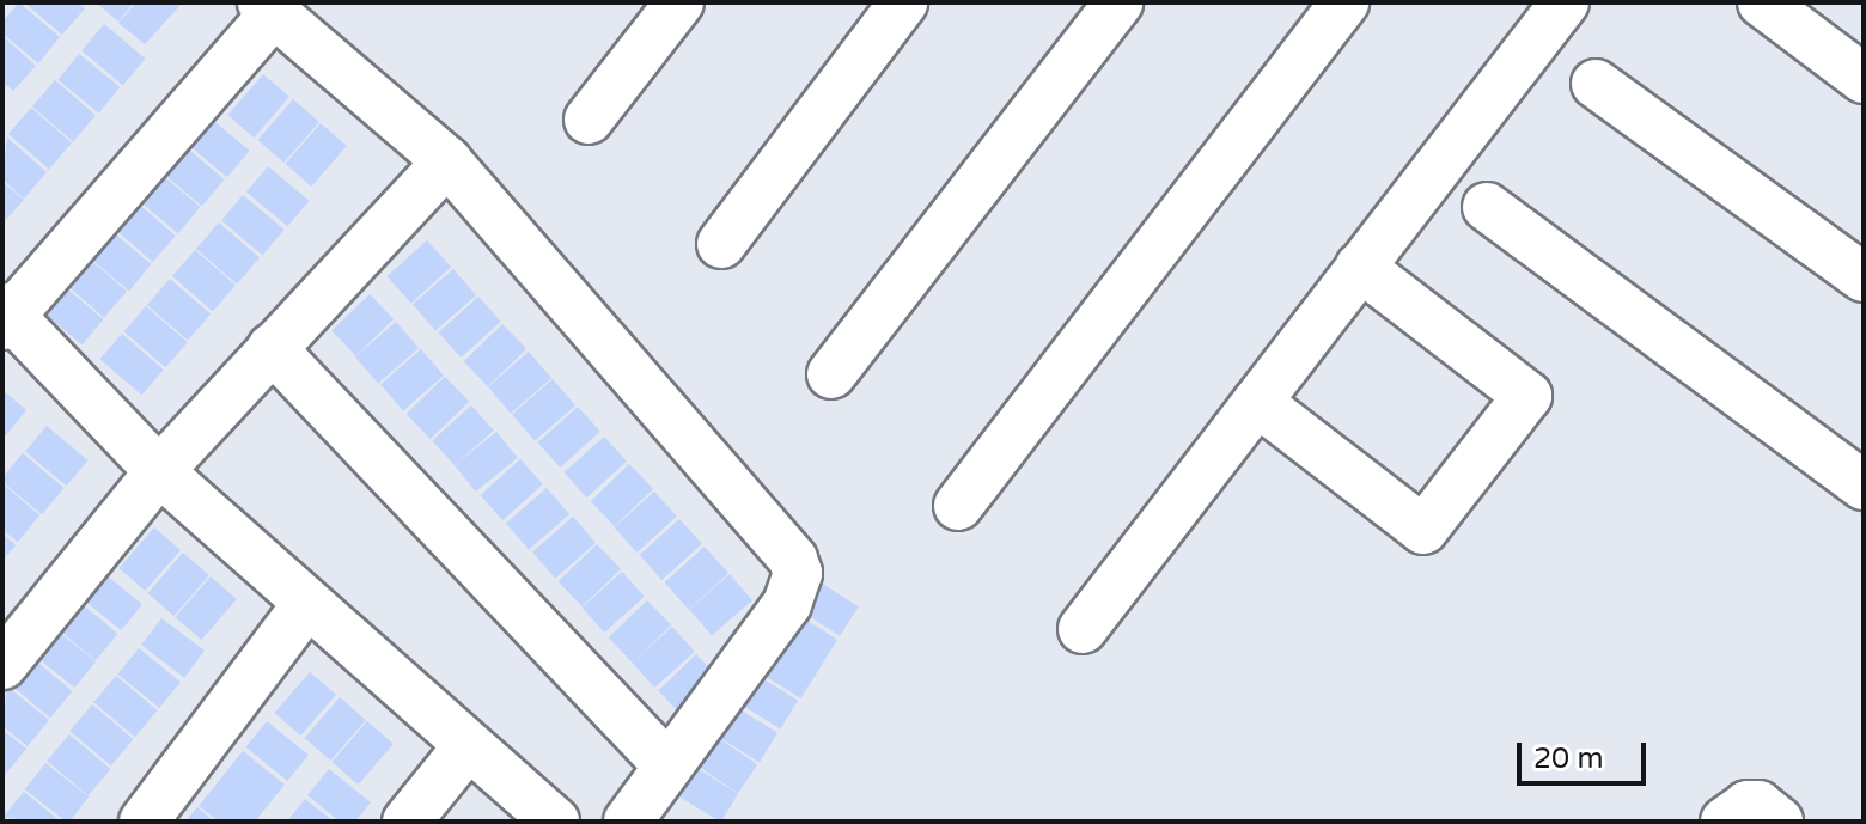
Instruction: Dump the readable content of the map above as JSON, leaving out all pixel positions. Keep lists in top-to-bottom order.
{
  "scale_bar": "20 m"
}
